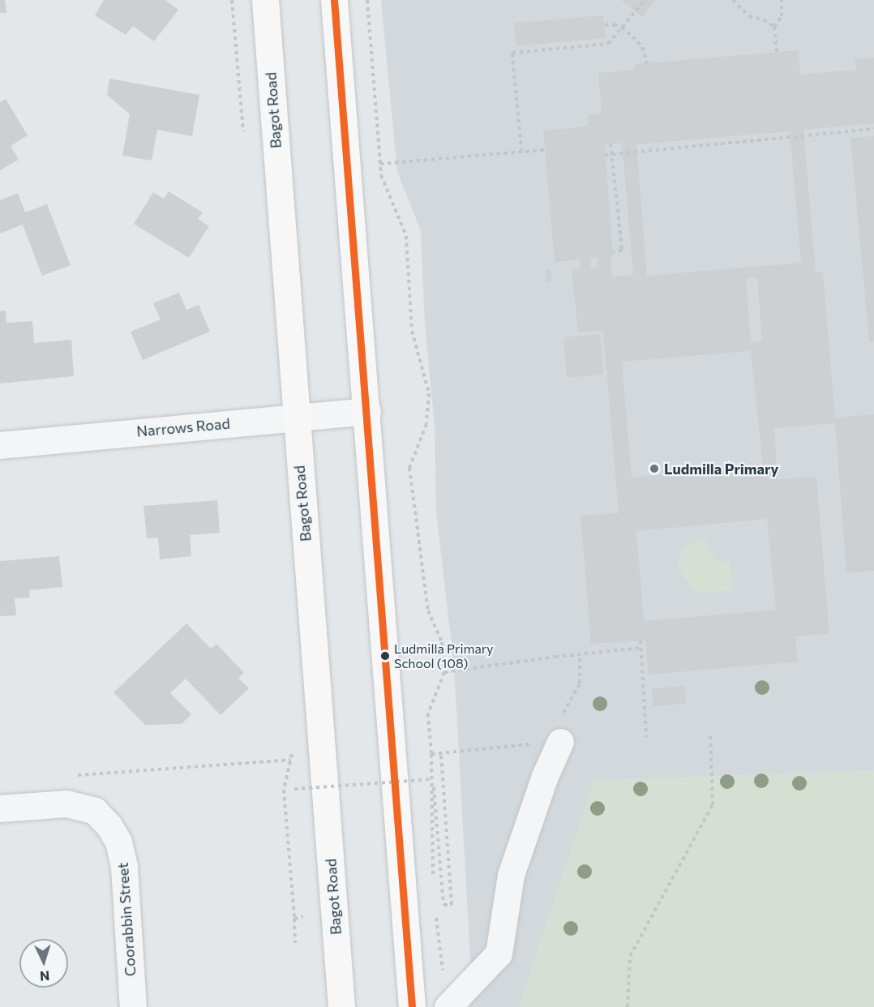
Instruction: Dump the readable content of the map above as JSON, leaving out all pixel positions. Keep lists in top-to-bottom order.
{
  "streets": {
    "main road": ["Bagot Road"],
    "street": ["Narrows Road", "Coorabbin Street"]
  },
  "crossings": [
    ["Bagot Road", "Narrows Road"]
  ],
  "places": ["Ludmilla Primary", "Ludmilla Primary School (108)"],
  "north": "bottom"
}
